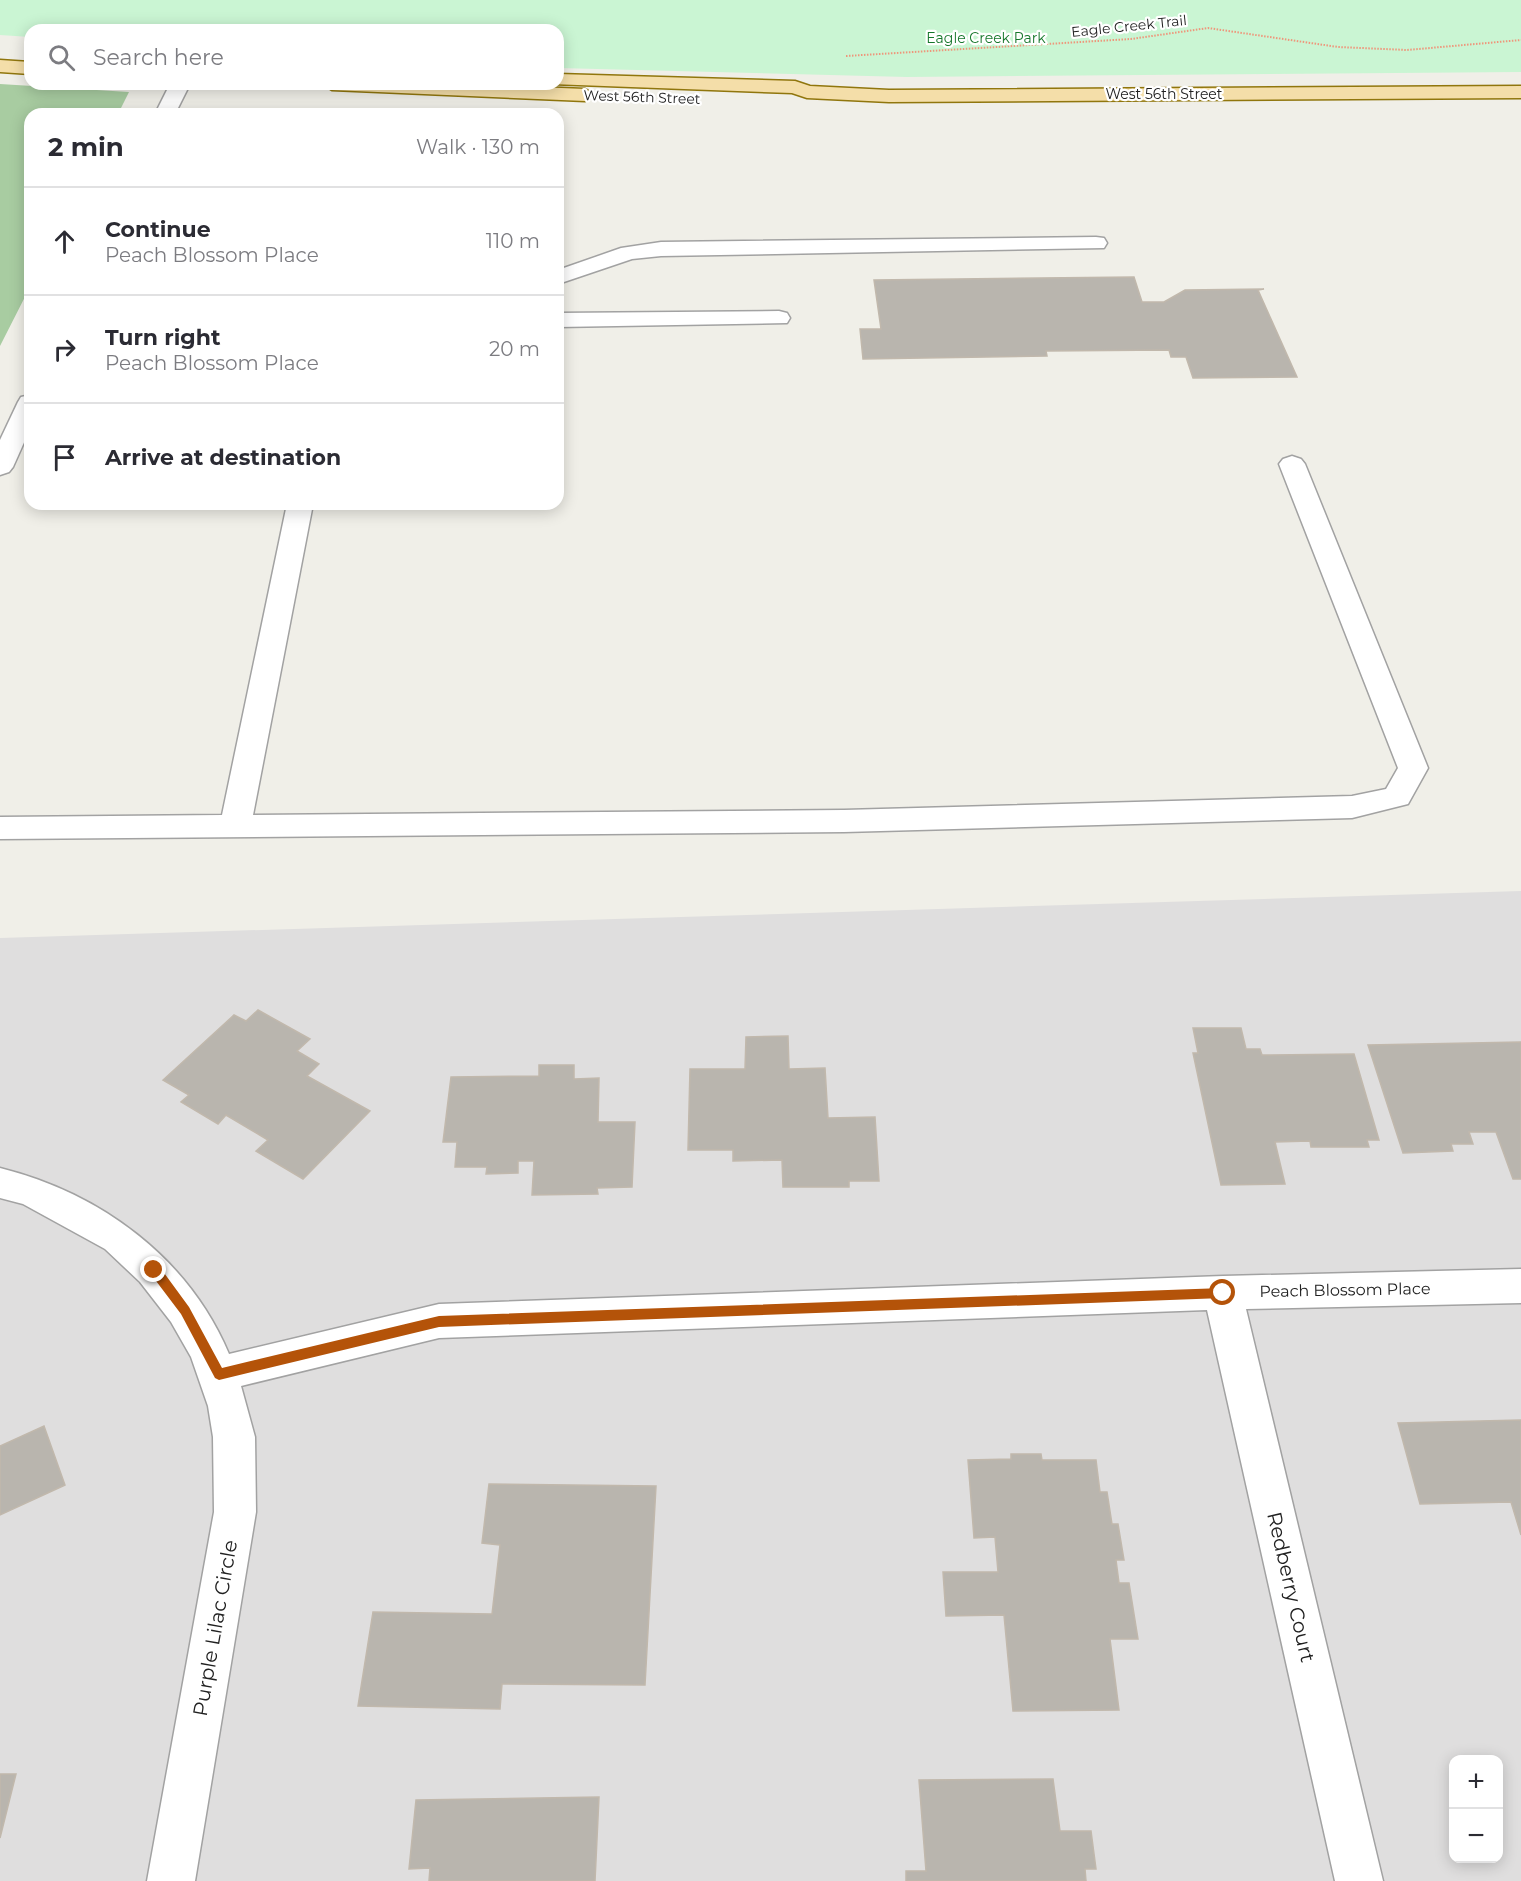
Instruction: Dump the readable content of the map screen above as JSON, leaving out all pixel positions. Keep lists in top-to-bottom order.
{
  "streets": {
    "main road": ["West 56th Street"],
    "street": ["Peach Blossom Place", "Redberry Court", "Purple Lilac Circle"],
    "path": ["Eagle Creek Trail"]
  },
  "crossings": [
    ["Peach Blossom Place", "Redberry Court"],
    ["Peach Blossom Place", "Purple Lilac Circle"]
  ],
  "parks": ["Eagle Creek Park"],
  "page": {
    "search": "Search here",
    "heading": ["2 min", "Walk · 130 m"],
    "list": [
      ["Continue", "Peach Blossom Place", "110 m"],
      ["Turn right", "Peach Blossom Place", "20 m"],
      "Arrive at destination"
    ],
    "map_buttons": ["+", "−"]
  }
}
